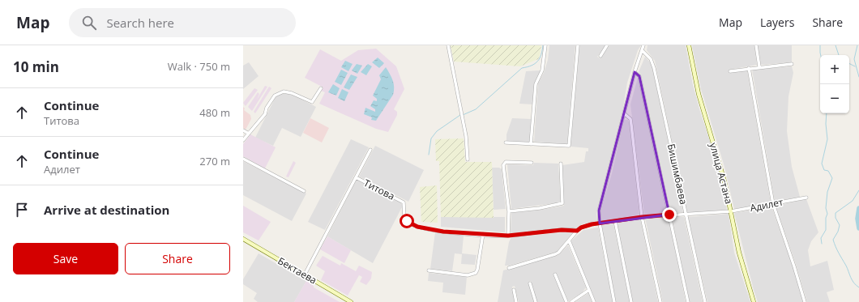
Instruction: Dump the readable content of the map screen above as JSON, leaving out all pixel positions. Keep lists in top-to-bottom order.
{
  "streets": {
    "main road": ["улица Астана", "Бектаева"],
    "street": ["Бишимбаева", "Титова", "Адилет"]
  },
  "crossings": [
    ["улица Астана", "Адилет"],
    ["Бишимбаева", "Адилет"],
    ["Титова", "Адилет"]
  ],
  "page": {
    "header": "Map",
    "search": "Search here",
    "nav": ["Map", "Layers", "Share"],
    "heading": ["10 min", "Walk · 750 m"],
    "map_buttons": ["+", "−"],
    "list": [
      ["Continue", "Титова", "480 m"],
      ["Continue", "Адилет", "270 m"],
      "Arrive at destination"
    ],
    "buttons": ["Save", "Share"]
  }
}
